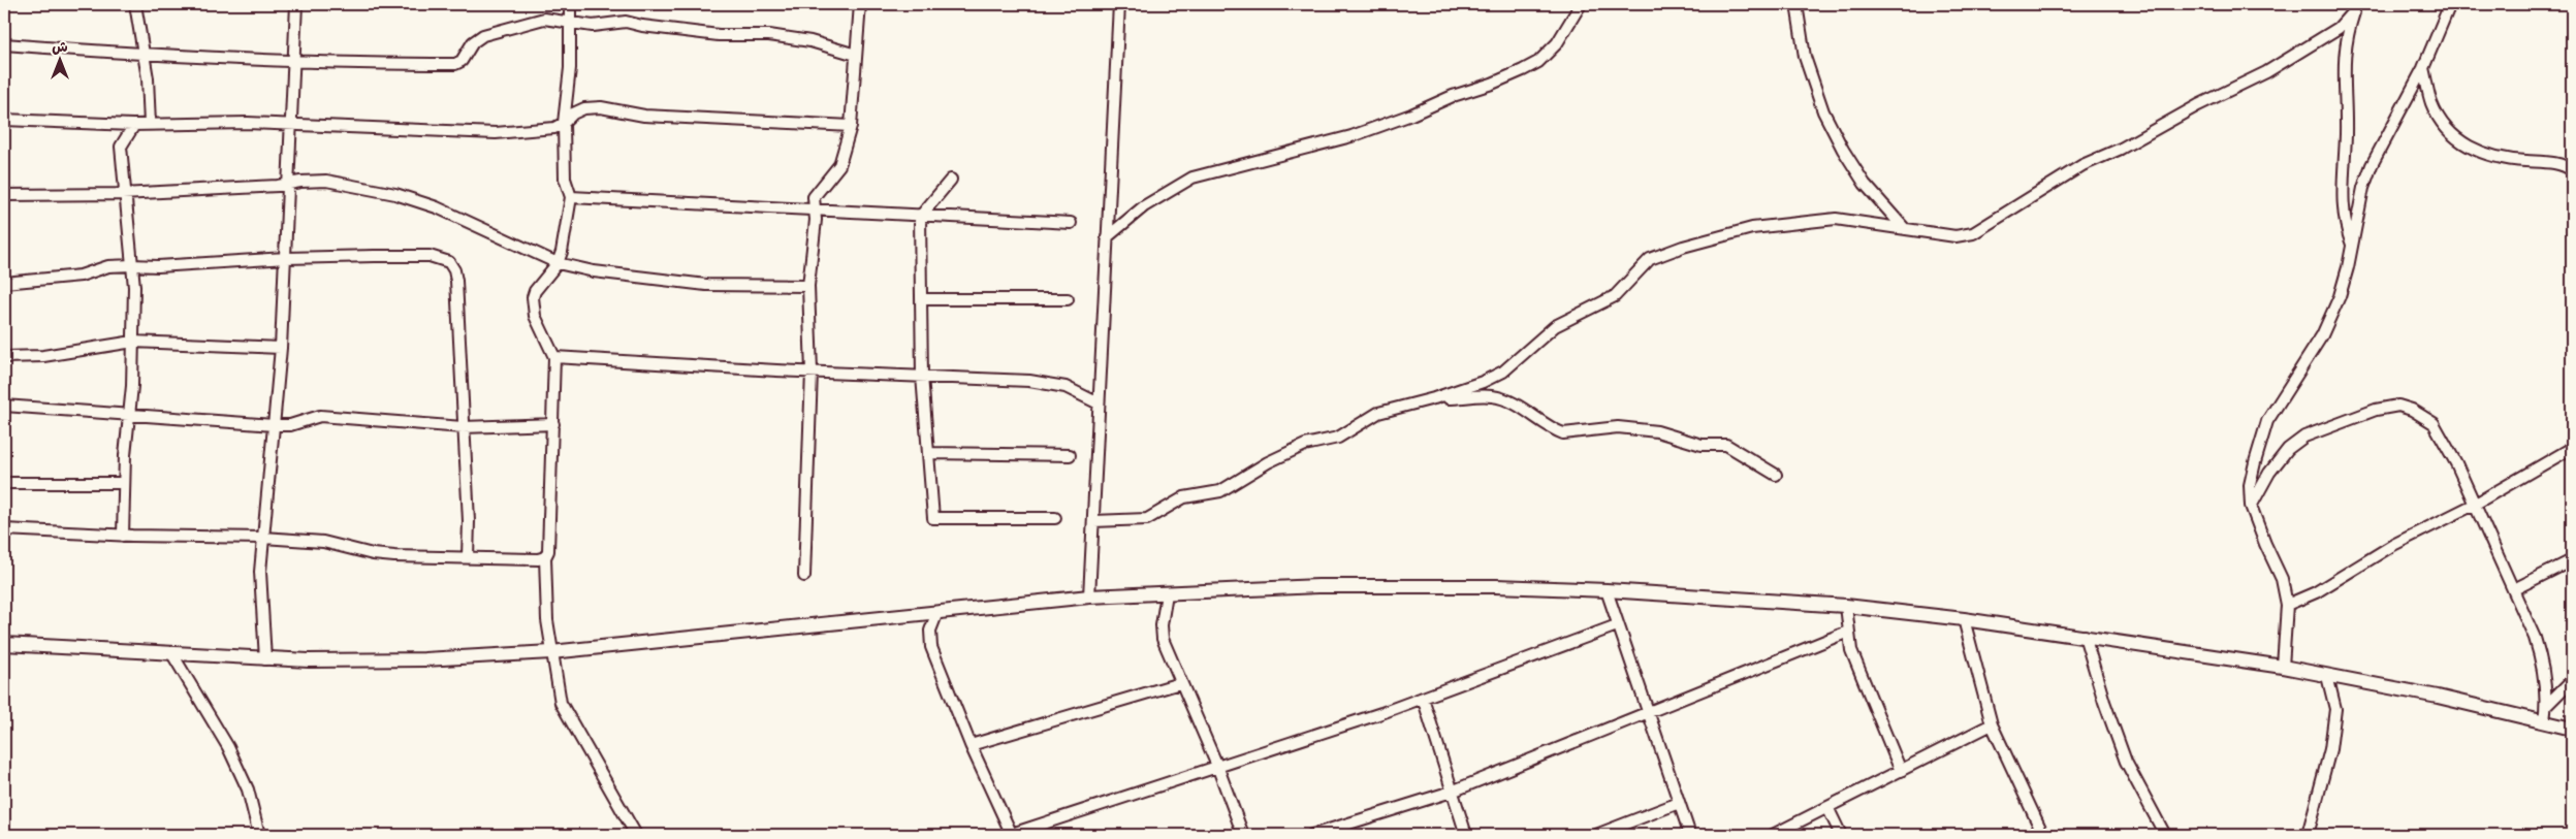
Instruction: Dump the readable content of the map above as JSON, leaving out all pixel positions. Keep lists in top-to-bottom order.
{
  "north": "top"
}
